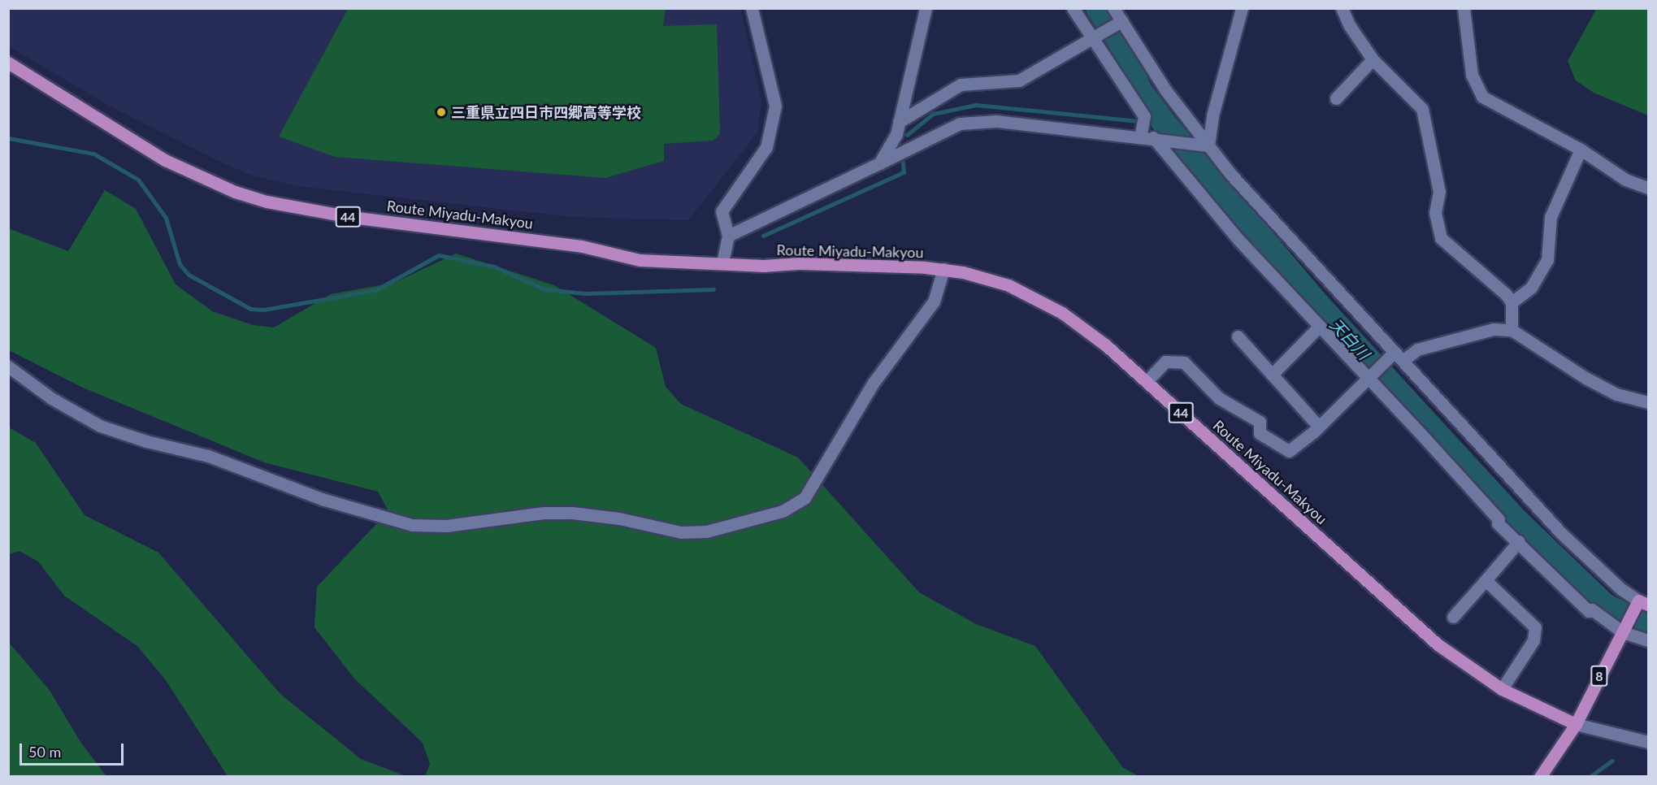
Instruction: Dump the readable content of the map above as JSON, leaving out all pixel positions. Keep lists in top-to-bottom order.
{
  "streets": {
    "main road": ["Route Miyadu-Makyou", "44", "8"]
  },
  "crossings": [
    ["Route Miyadu-Makyou", "8"]
  ],
  "water": ["天白川"],
  "places": ["三重県立四日市四郷高等学校"],
  "scale_bar": "50 m"
}
